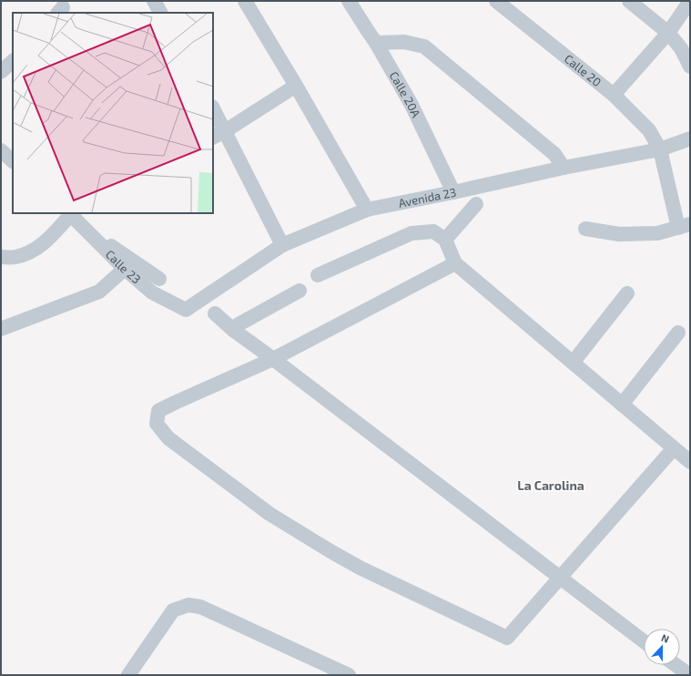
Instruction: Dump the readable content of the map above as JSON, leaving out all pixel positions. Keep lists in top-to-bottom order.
{
  "streets": {
    "street": [
      "Calle 20",
      "Calle 20A",
      "Avenida 23",
      "Calle 23"
    ]
  },
  "crossings": [
    ["Calle 20", "Avenida 23"],
    ["Calle 20A", "Avenida 23"],
    ["Avenida 23", "Calle 23"]
  ],
  "districts": ["La Carolina"],
  "north": "top"
}
